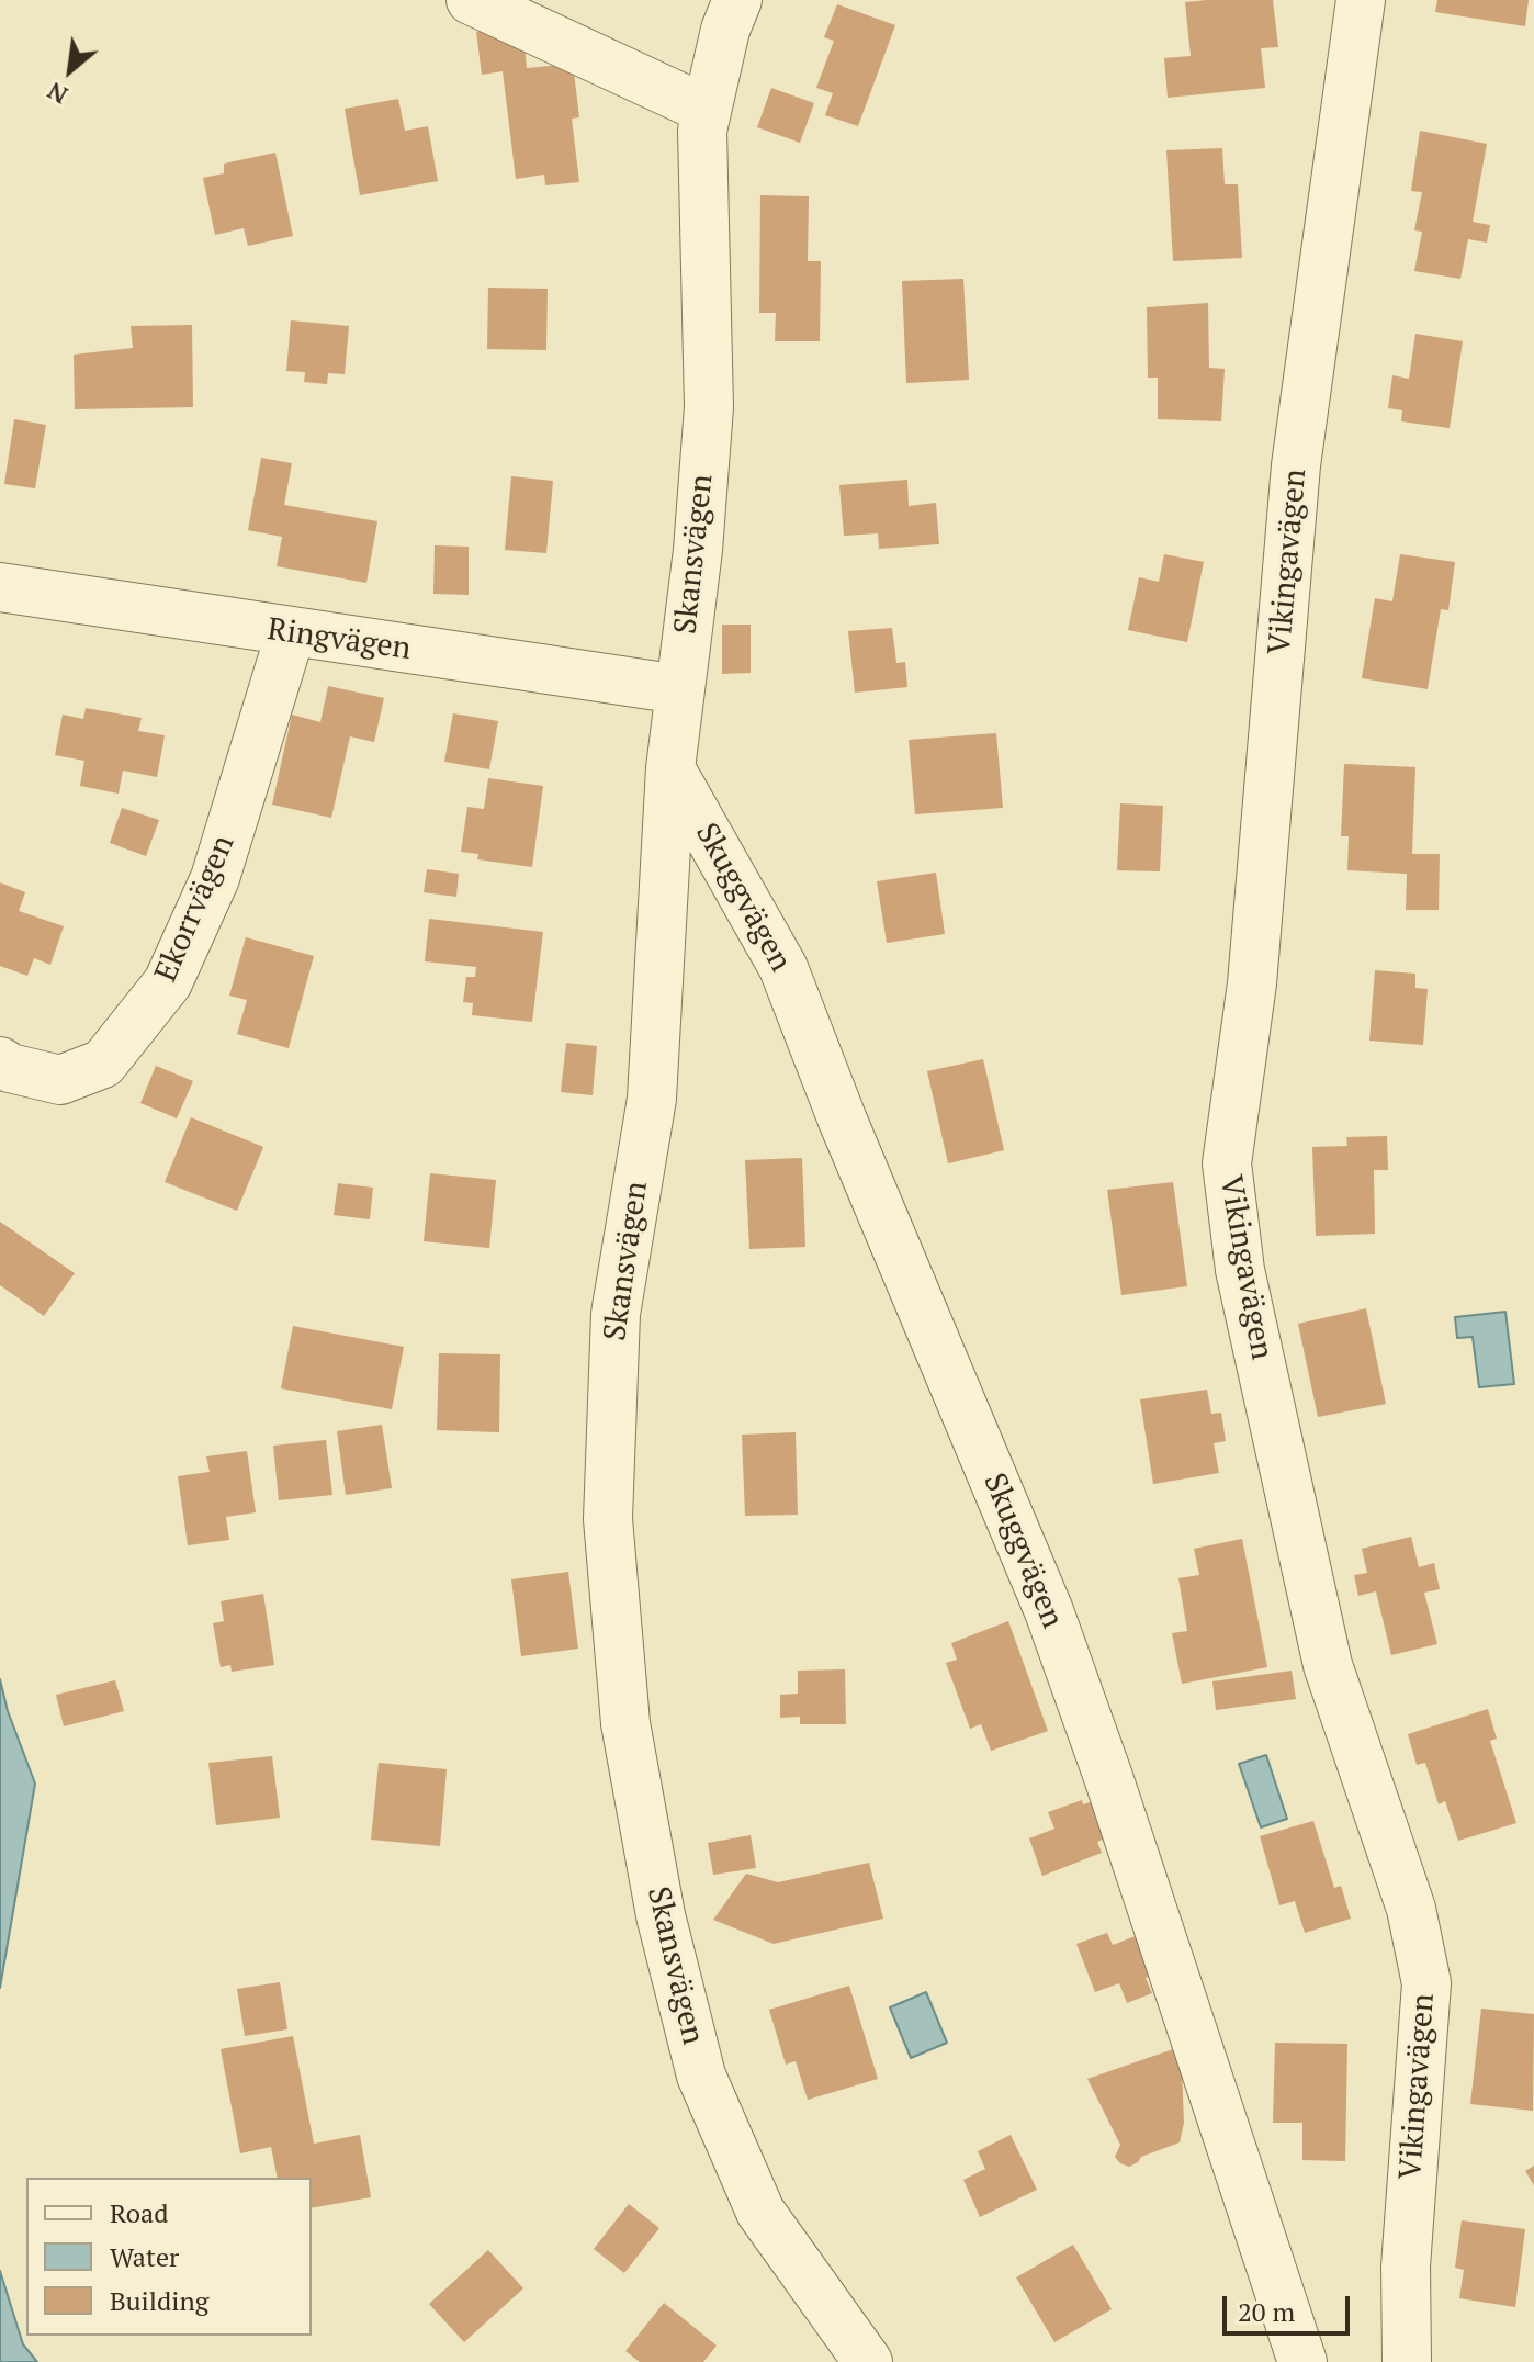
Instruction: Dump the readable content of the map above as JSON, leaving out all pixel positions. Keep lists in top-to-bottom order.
{
  "streets": {
    "street": [
      "Skansvägen",
      "Vikingavägen",
      "Ringvägen",
      "Skuggvägen",
      "Ekorrvägen"
    ]
  },
  "crossings": [
    ["Skansvägen", "Ringvägen"],
    ["Skansvägen", "Skuggvägen"],
    ["Ringvägen", "Ekorrvägen"]
  ],
  "legend": ["Road", "Water", "Building"],
  "scale_bar": "20 m",
  "north": "bottom left"
}
